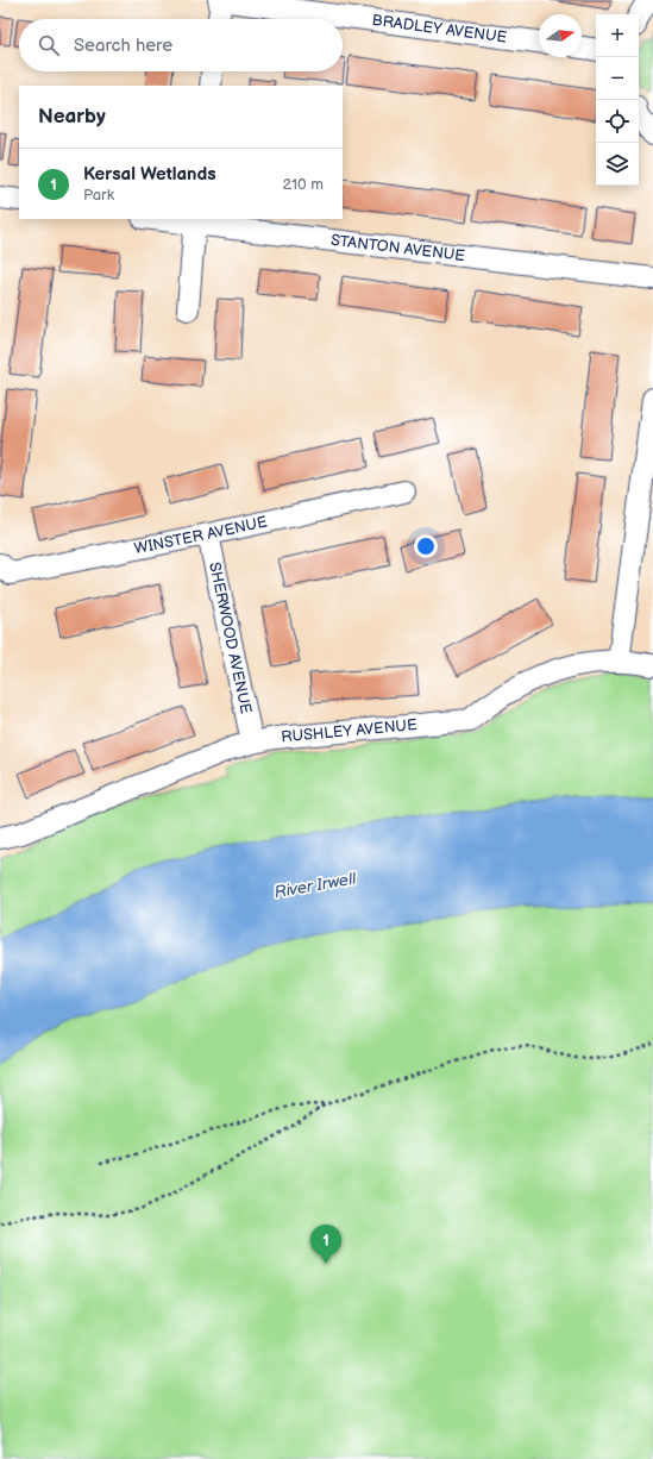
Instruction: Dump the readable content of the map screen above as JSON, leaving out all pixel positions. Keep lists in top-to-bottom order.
{
  "streets": {
    "street": [
      "BRADLEY AVENUE",
      "STANTON AVENUE",
      "WINSTER AVENUE",
      "SHERWOOD AVENUE",
      "RUSHLEY AVENUE"
    ]
  },
  "crossings": [
    ["WINSTER AVENUE", "SHERWOOD AVENUE"],
    ["SHERWOOD AVENUE", "RUSHLEY AVENUE"]
  ],
  "water": ["River Irwell"],
  "north": "right",
  "page": {
    "map_buttons": ["+", "−"],
    "search": "Search here",
    "heading": "Nearby",
    "list": [
      {
        "mark": "1",
        "name": "Kersal Wetlands",
        "note": "Park",
        "value": "210 m"
      }
    ],
    "pins": "1"
  }
}
